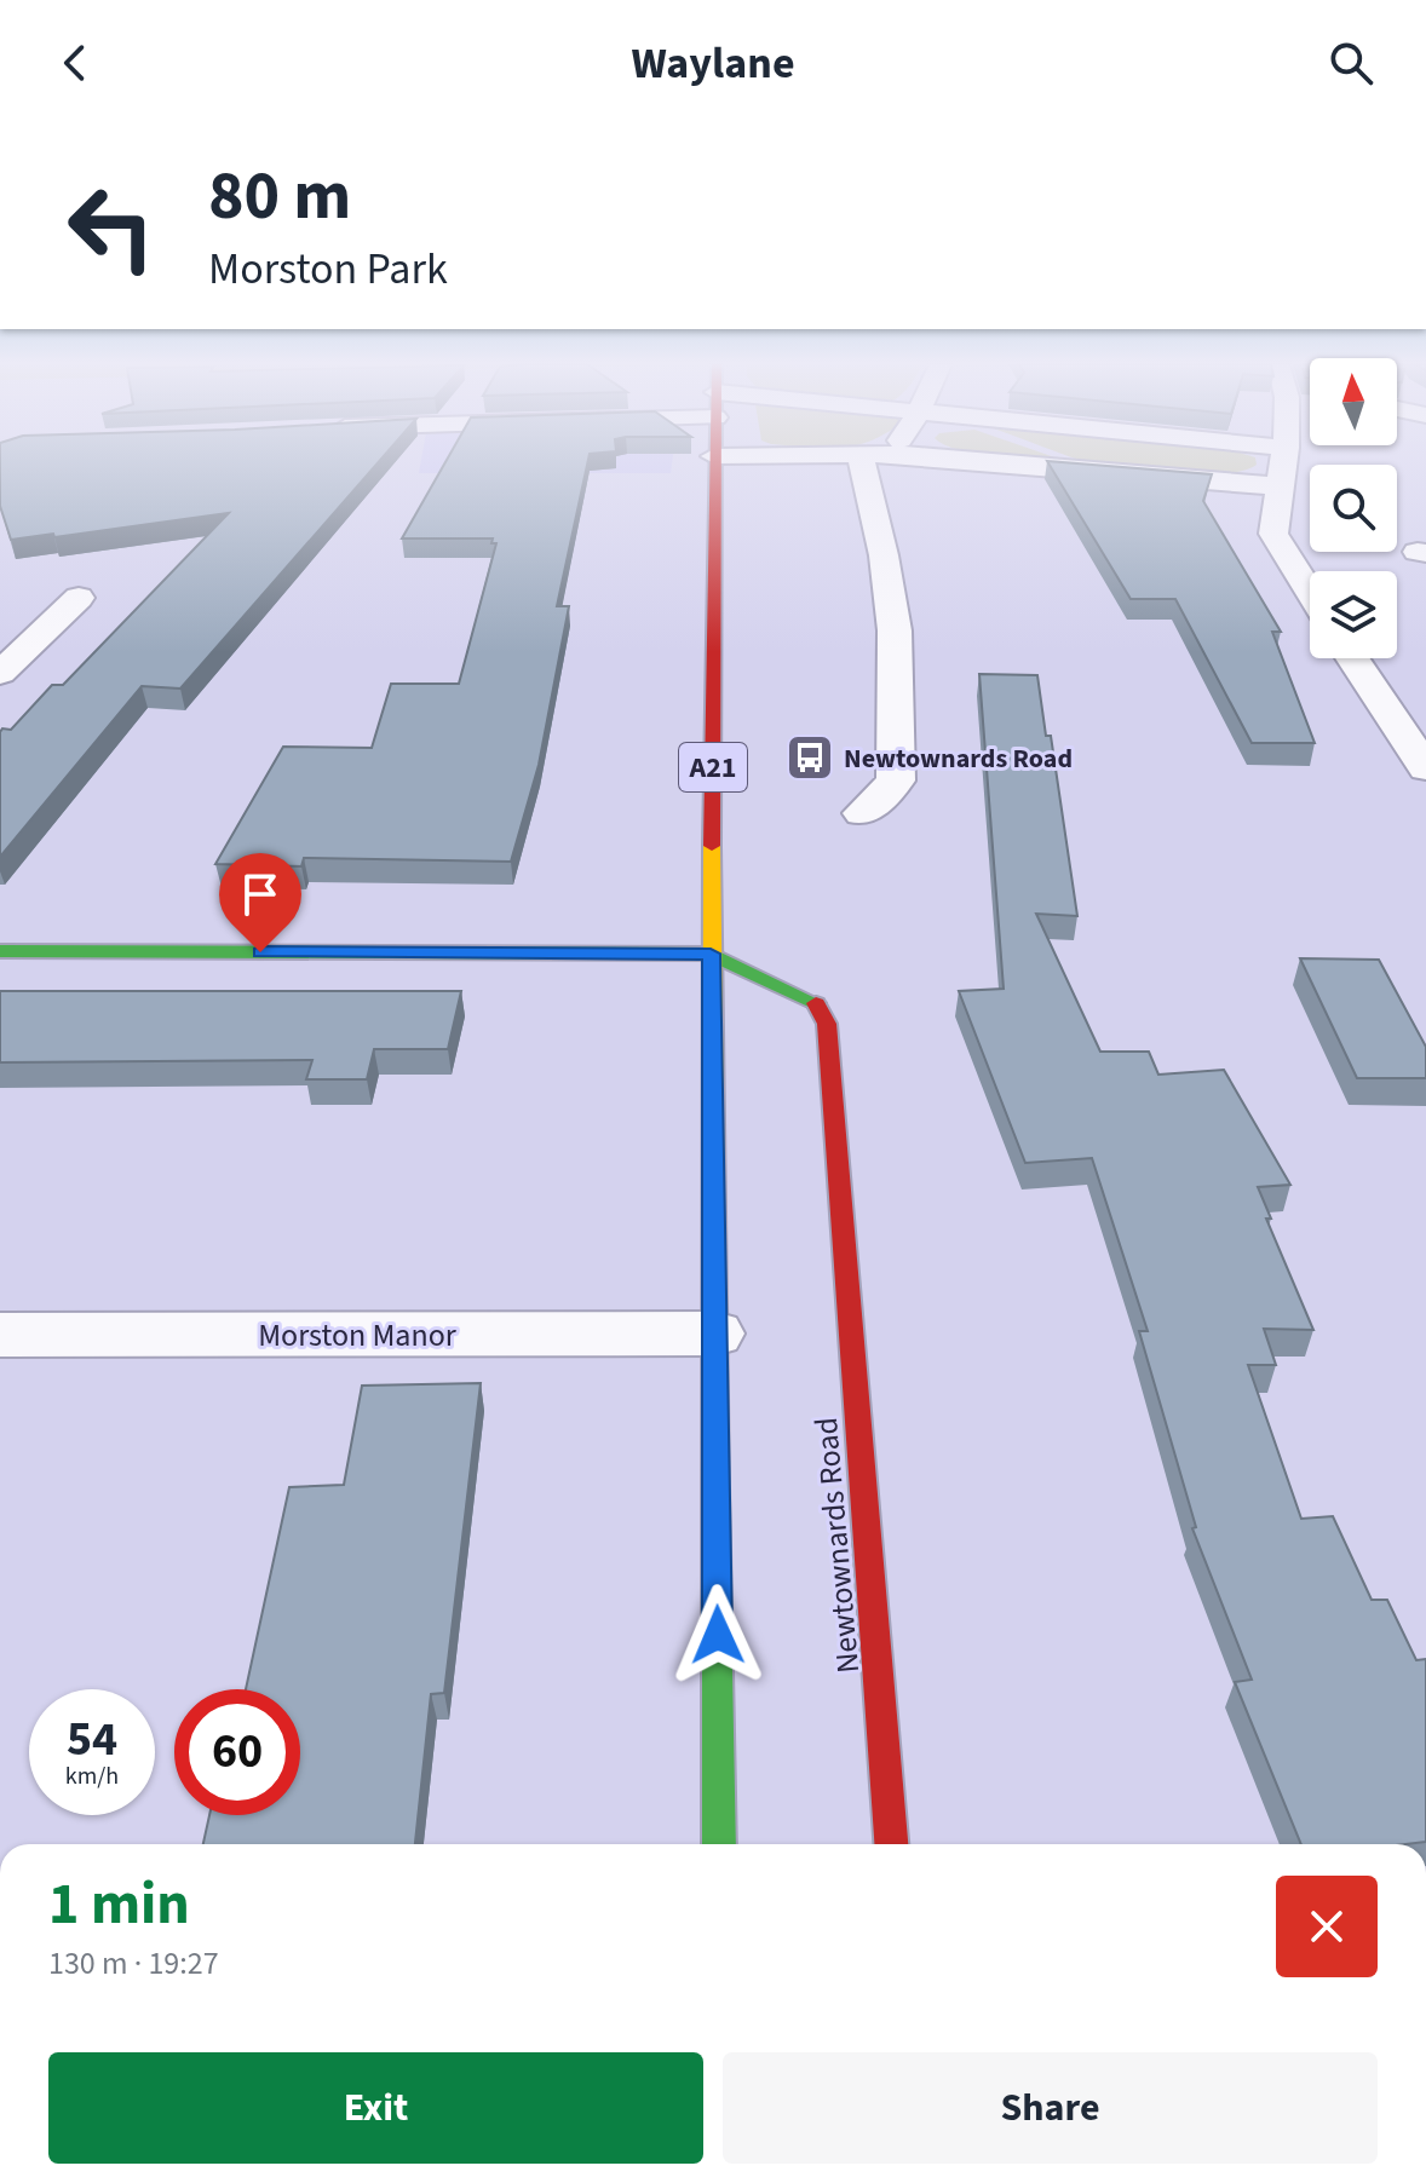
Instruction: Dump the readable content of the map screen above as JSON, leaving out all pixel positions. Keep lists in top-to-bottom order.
{
  "streets": {
    "main road": ["A21", "Newtownards Road"],
    "street": ["Morston Manor"]
  },
  "crossings": [
    ["A21", "Morston Manor"],
    ["A21", "Newtownards Road"]
  ],
  "places": {
    "bus stop": ["Newtownards Road"]
  },
  "north": "top",
  "page": {
    "header": "Waylane",
    "turn": ["80 m", "Morston Park"],
    "speed": "54 km/h",
    "limit": "60",
    "heading": ["1 min", "130 m · 19:27"],
    "buttons": ["Exit", "Share"]
  }
}
